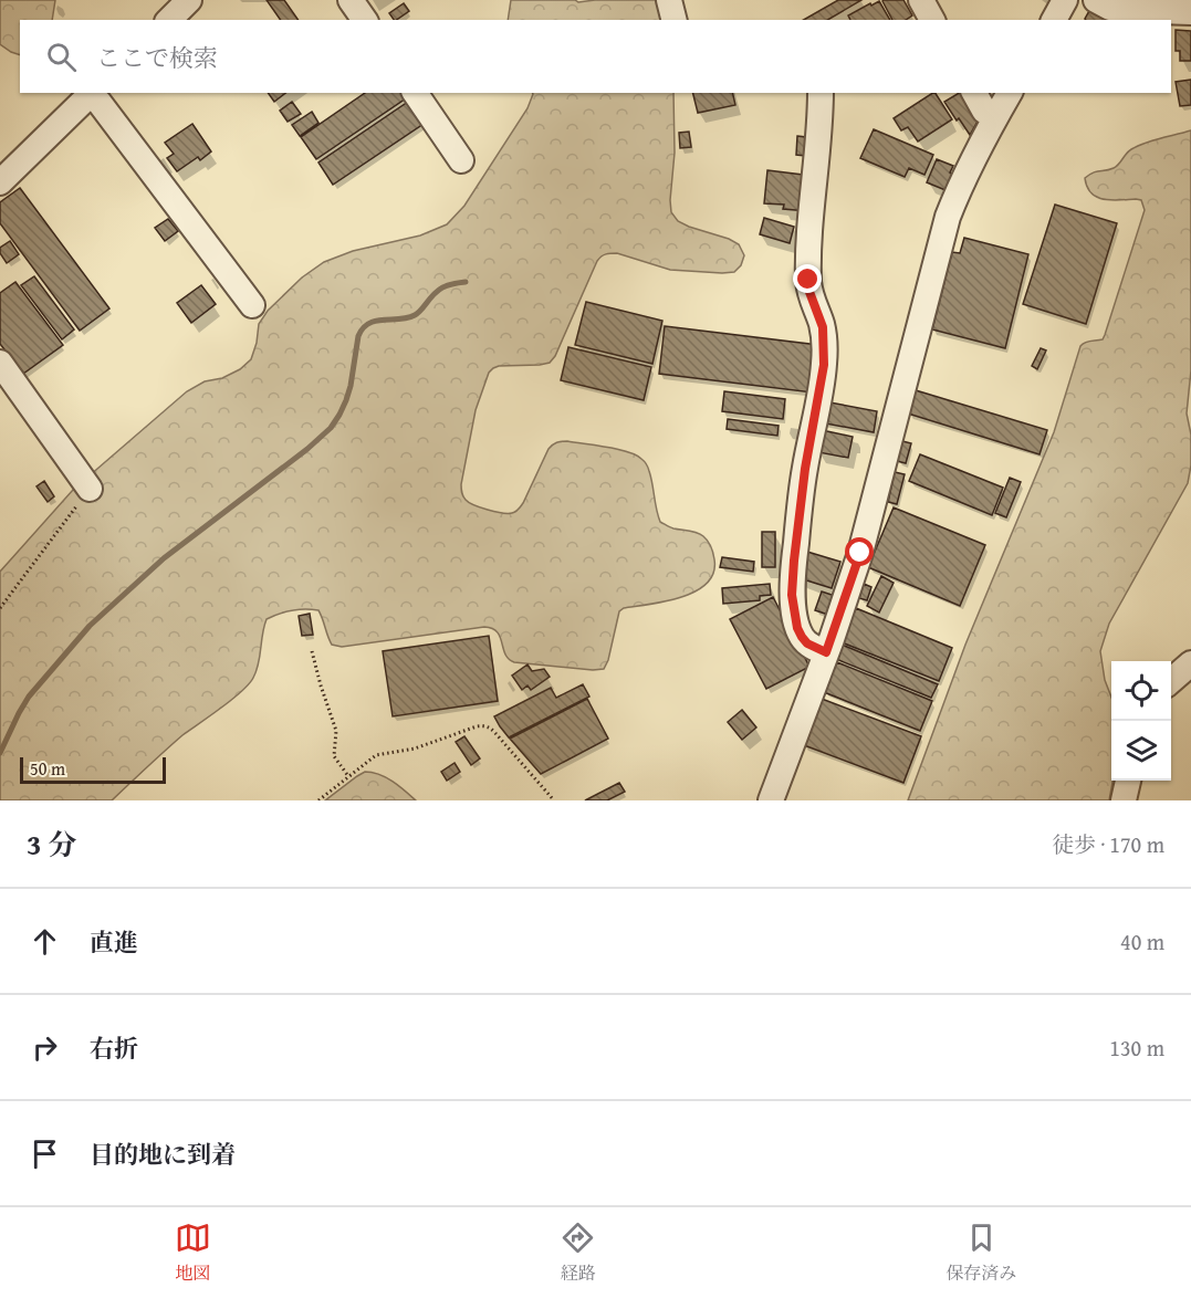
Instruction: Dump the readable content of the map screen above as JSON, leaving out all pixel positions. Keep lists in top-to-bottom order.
{
  "scale_bar": "50 m",
  "page": {
    "search": "ここで検索",
    "scale": "50 m",
    "heading": ["3 分", "徒歩 · 170 m"],
    "list": [
      ["直進", "40 m"],
      ["右折", "130 m"],
      "目的地に到着"
    ],
    "nav": ["地図", "経路", "保存済み"]
  }
}
